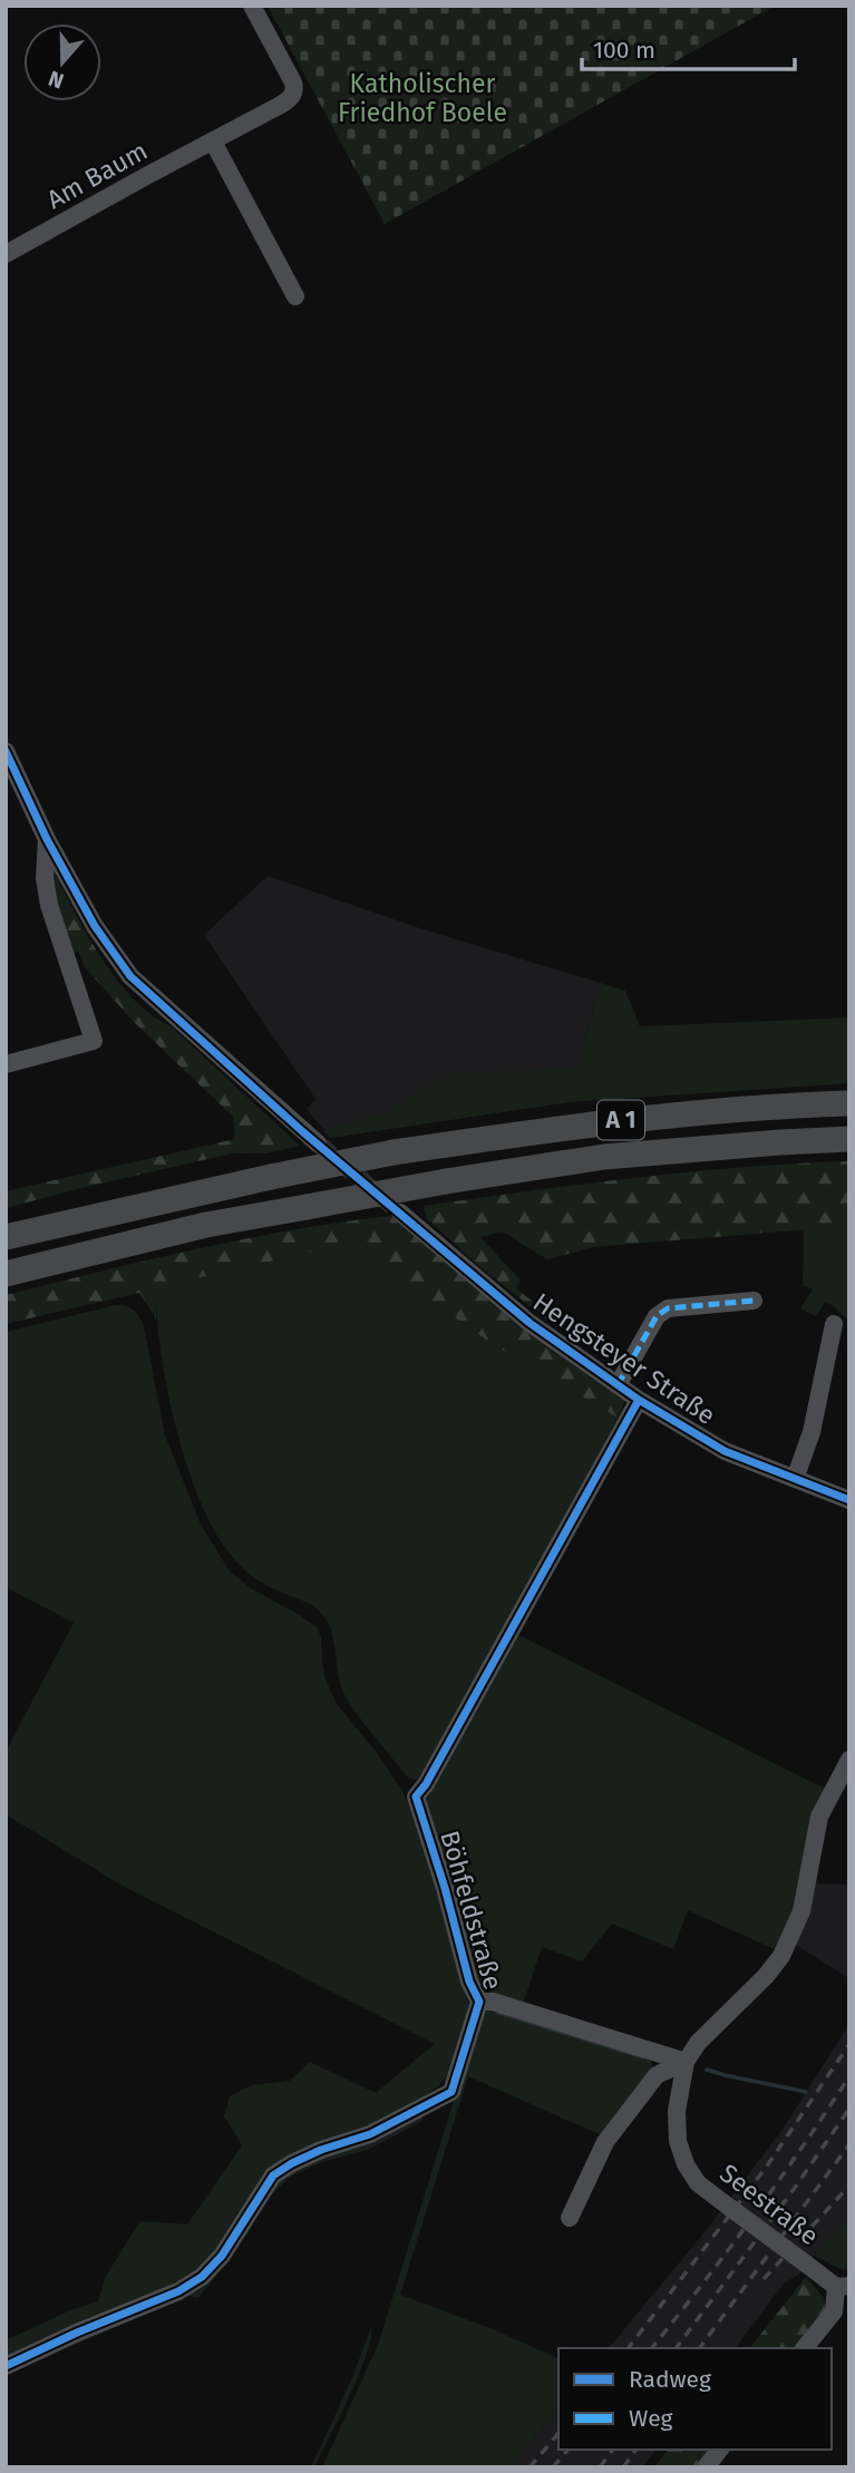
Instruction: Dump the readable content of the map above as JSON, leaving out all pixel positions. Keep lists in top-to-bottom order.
{
  "streets": {
    "highway": ["A 1"],
    "street": [
      "Am Baum",
      "Hengsteyer Straße",
      "Böhfeldstraße",
      "Seestraße"
    ]
  },
  "crossings": [
    ["Hengsteyer Straße", "Böhfeldstraße"]
  ],
  "parks": ["Katholischer Friedhof Boele"],
  "legend": ["Radweg", "Weg"],
  "scale_bar": "100 m",
  "north": "bottom"
}
